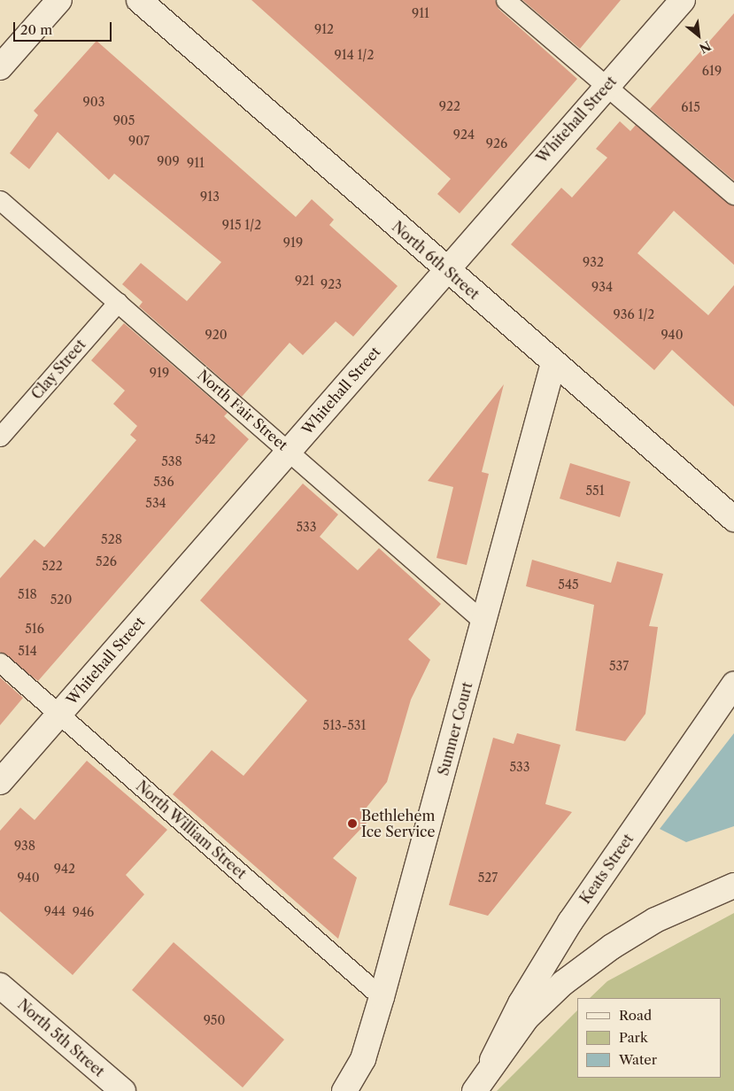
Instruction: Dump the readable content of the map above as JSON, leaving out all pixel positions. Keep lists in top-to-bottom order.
{
  "streets": {
    "street": [
      "Whitehall Street",
      "North 6th Street",
      "Sumner Court",
      "Keats Street",
      "North 5th Street"
    ],
    "lane": ["Clay Street", "North Fair Street", "North William Street"]
  },
  "crossings": [
    ["Whitehall Street", "North 6th Street"],
    ["Whitehall Street", "North Fair Street"],
    ["Whitehall Street", "North William Street"],
    ["North 6th Street", "Sumner Court"],
    ["Clay Street", "North Fair Street"],
    ["North Fair Street", "Sumner Court"],
    ["Sumner Court", "North William Street"]
  ],
  "places": ["Bethlehem Ice Service"],
  "house_numbers": [
    "911",
    "912",
    "914 1/2",
    "619",
    "903",
    "922",
    "615",
    "905",
    "924",
    "907",
    "926",
    "909",
    "911",
    "913",
    "915 1/2",
    "919",
    "932",
    "921",
    "923",
    "934",
    "936 1/2",
    "920",
    "940",
    "919",
    "542",
    "538",
    "536",
    "551",
    "534",
    "533",
    "528",
    "526",
    "522",
    "545",
    "518",
    "520",
    "516",
    "514",
    "537",
    "513-531",
    "533",
    "938",
    "942",
    "940",
    "527",
    "944",
    "946",
    "950"
  ],
  "legend": ["Road", "Park", "Water"],
  "scale_bar": "20 m",
  "north": "bottom right"
}
